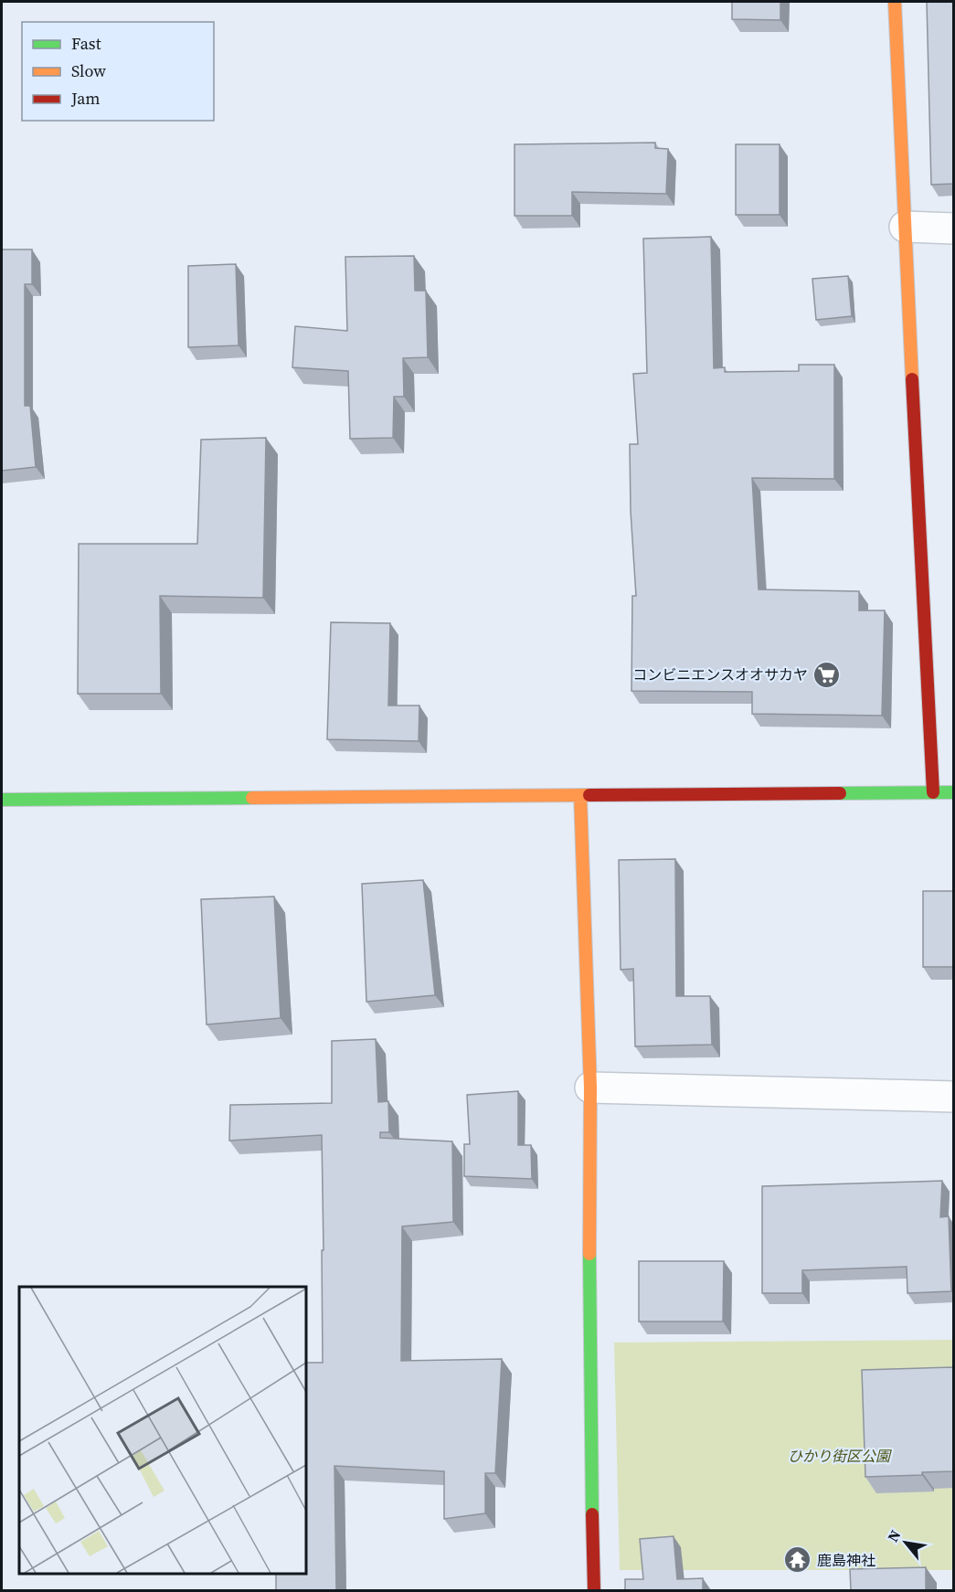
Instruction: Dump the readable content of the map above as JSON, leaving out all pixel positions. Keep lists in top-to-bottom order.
{
  "parks": ["ひかり街区公園"],
  "places": {
    "supermarket": ["コンビニエンスオオサカヤ"],
    "temple": ["鹿島神社"]
  },
  "legend": ["Fast", "Slow", "Jam"],
  "north": "top left"
}
